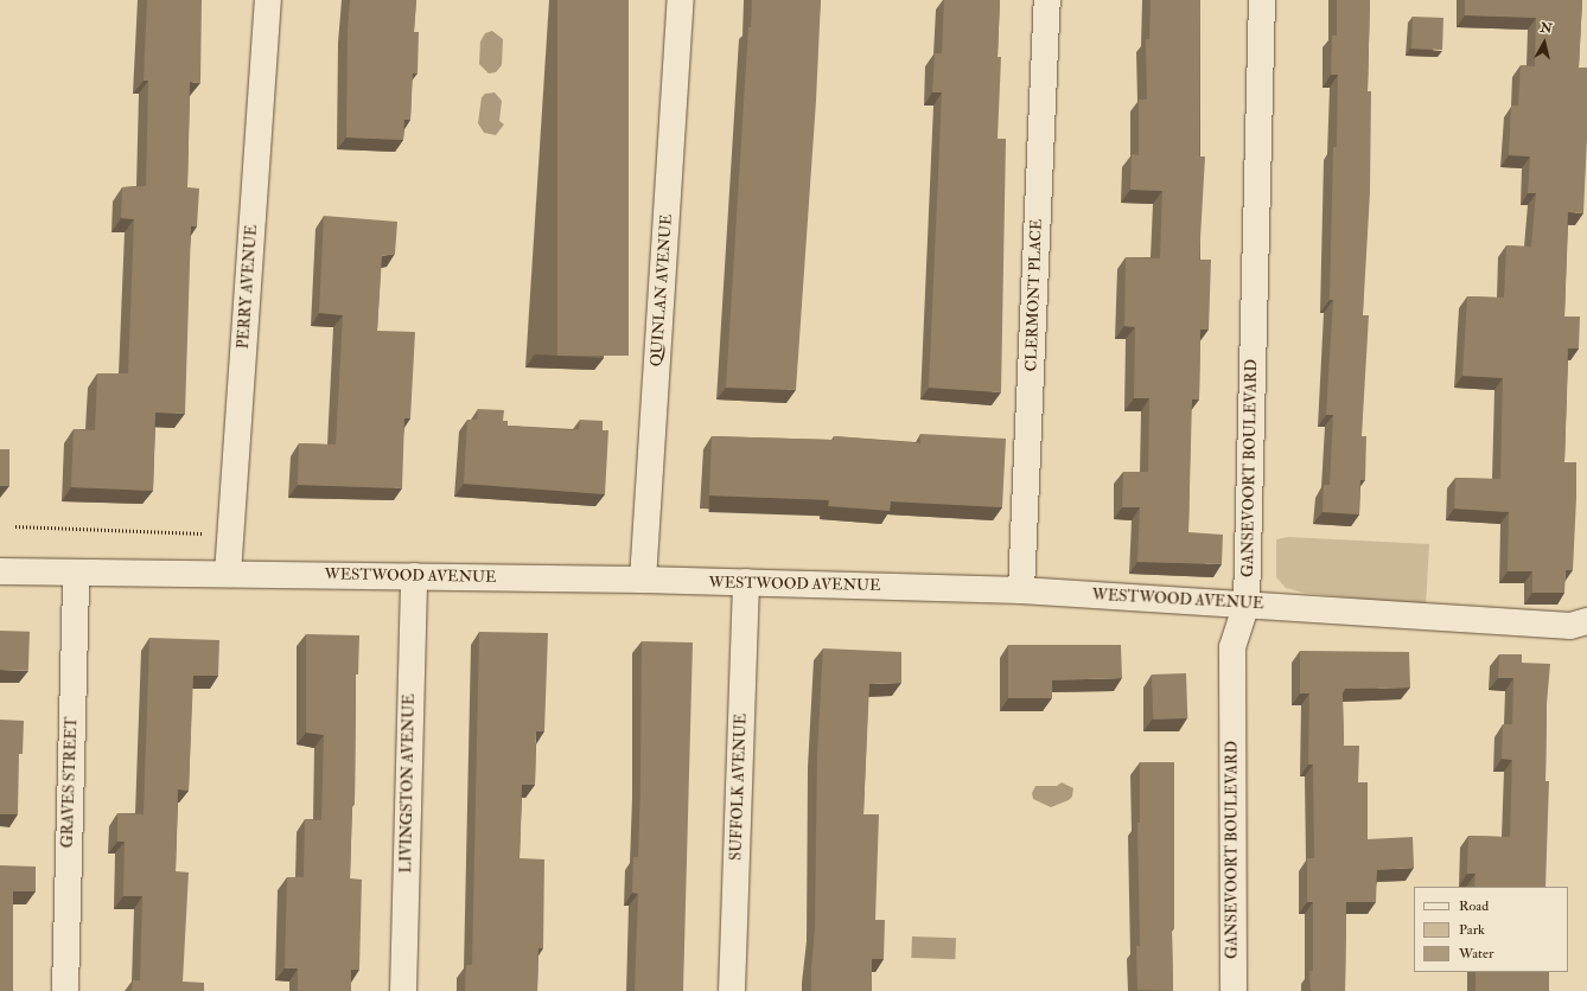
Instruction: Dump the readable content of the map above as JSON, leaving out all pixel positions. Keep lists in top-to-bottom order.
{
  "streets": {
    "street": [
      "PERRY AVENUE",
      "QUINLAN AVENUE",
      "CLERMONT PLACE",
      "GANSEVOORT BOULEVARD",
      "WESTWOOD AVENUE",
      "GRAVES STREET",
      "LIVINGSTON AVENUE",
      "SUFFOLK AVENUE"
    ]
  },
  "crossings": [
    ["PERRY AVENUE", "WESTWOOD AVENUE"],
    ["QUINLAN AVENUE", "WESTWOOD AVENUE"],
    ["CLERMONT PLACE", "WESTWOOD AVENUE"],
    ["GANSEVOORT BOULEVARD", "WESTWOOD AVENUE"],
    ["WESTWOOD AVENUE", "GRAVES STREET"],
    ["WESTWOOD AVENUE", "LIVINGSTON AVENUE"],
    ["WESTWOOD AVENUE", "SUFFOLK AVENUE"]
  ],
  "legend": ["Road", "Park", "Water"],
  "north": "top"
}
